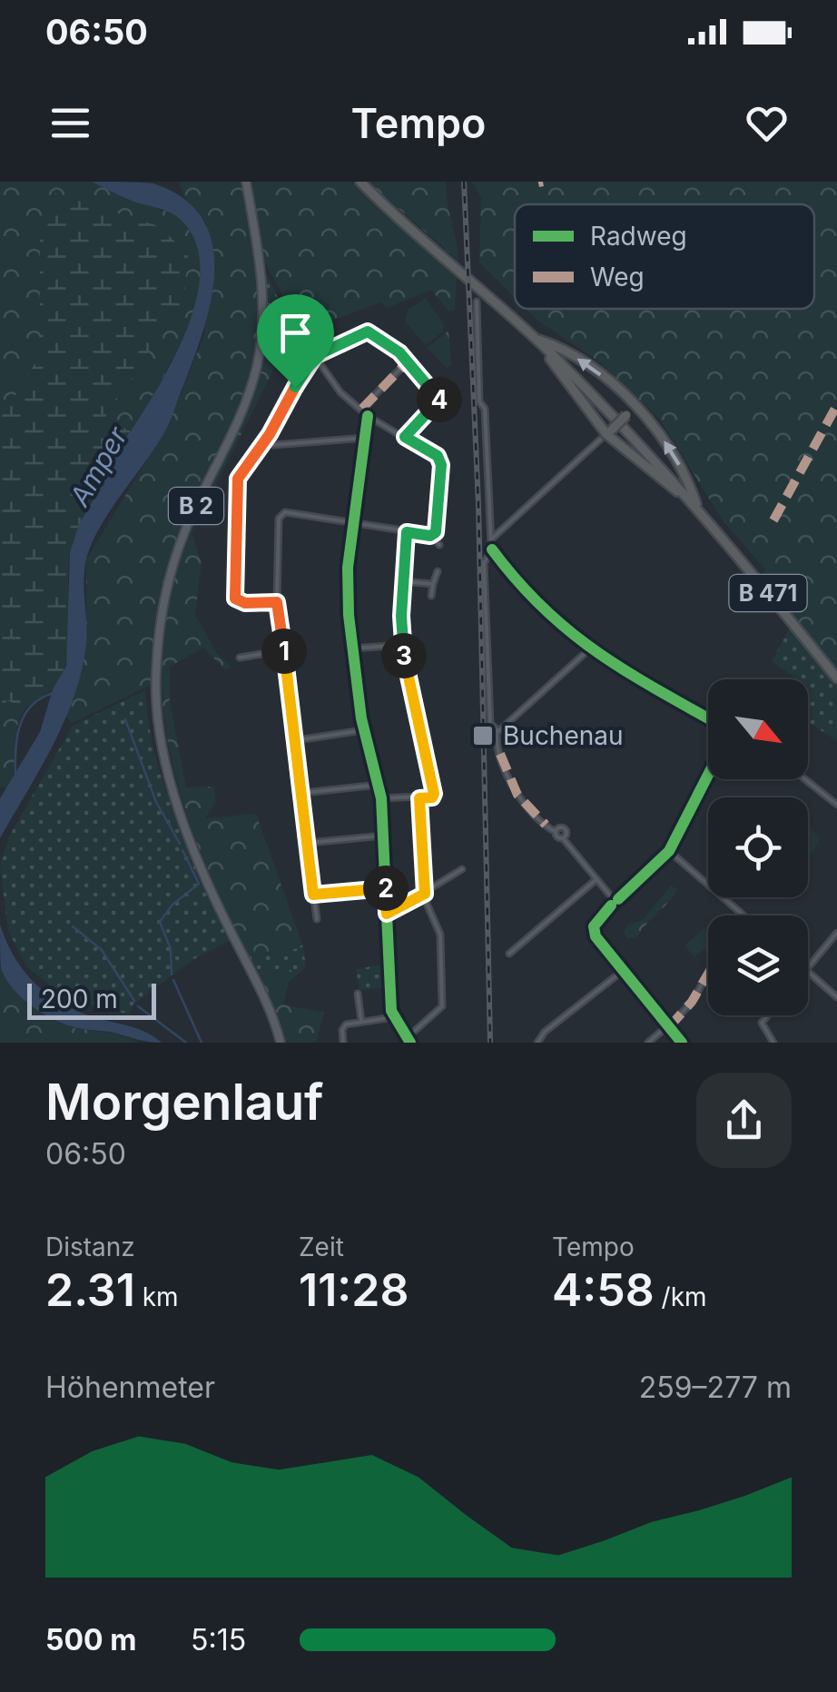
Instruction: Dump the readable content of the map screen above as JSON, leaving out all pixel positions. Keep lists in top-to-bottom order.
{
  "streets": {
    "highway": ["B 471"],
    "main road": ["B 2"]
  },
  "water": ["Amper"],
  "places": {
    "transit": ["Buchenau"]
  },
  "legend": ["Radweg", "Weg"],
  "scale_bar": "200 m",
  "north": "bottom right",
  "page": {
    "status": "06:50",
    "header": "Tempo",
    "pins": [
      "4",
      "1",
      "3",
      "2"
    ],
    "scale": "200 m",
    "heading": ["Morgenlauf", "06:50"],
    "stats": [
      ["Distanz", "2.31 km"],
      ["Zeit", "11:28"],
      ["Tempo", "4:58 /km"]
    ],
    "chart": ["Höhenmeter", "259–277 m"],
    "list": [
      {
        "name": "500 m",
        "note": "5:15"
      }
    ]
  }
}
